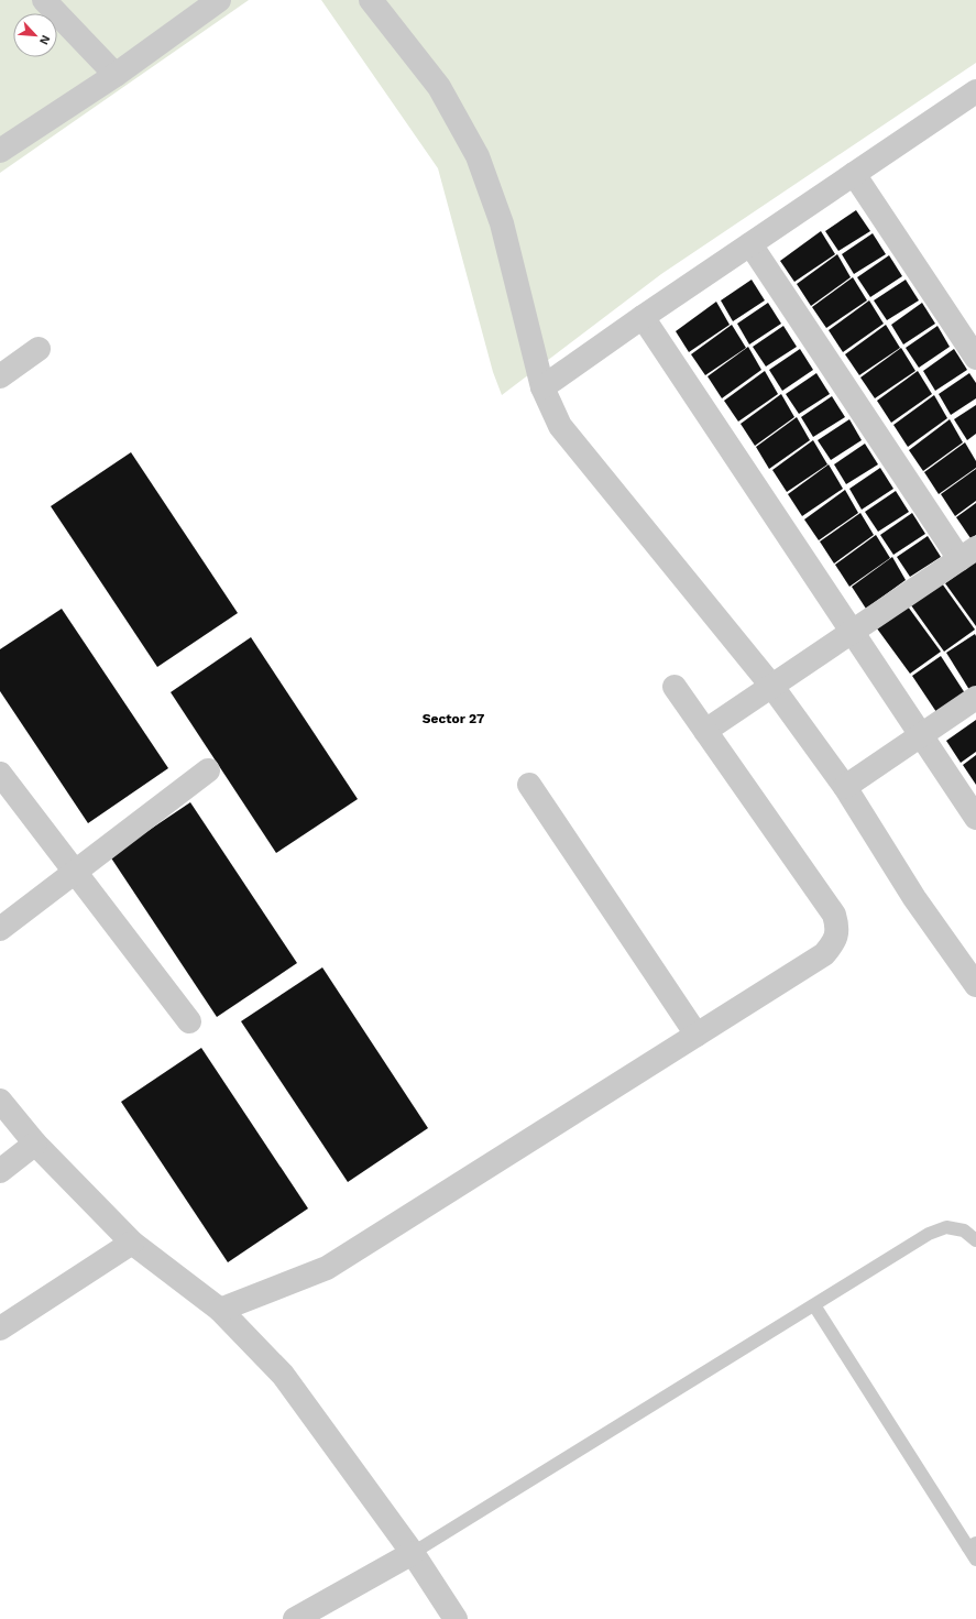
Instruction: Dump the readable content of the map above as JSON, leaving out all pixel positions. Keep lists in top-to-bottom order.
{
  "districts": ["Sector 27"],
  "north": "bottom right"
}
